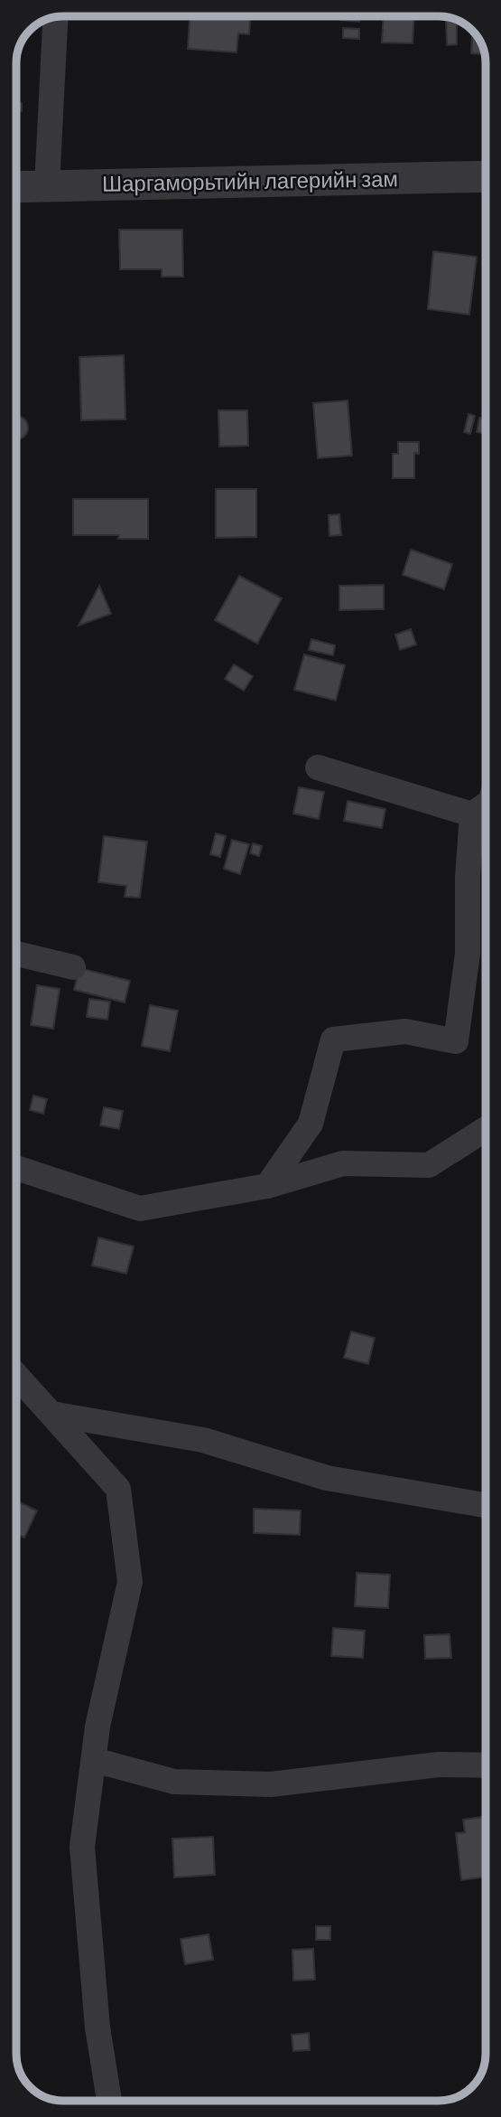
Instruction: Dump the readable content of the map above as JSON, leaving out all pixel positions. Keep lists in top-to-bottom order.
{
  "streets": {
    "street": ["Шаргаморьтийн лагерийн зам"]
  }
}
